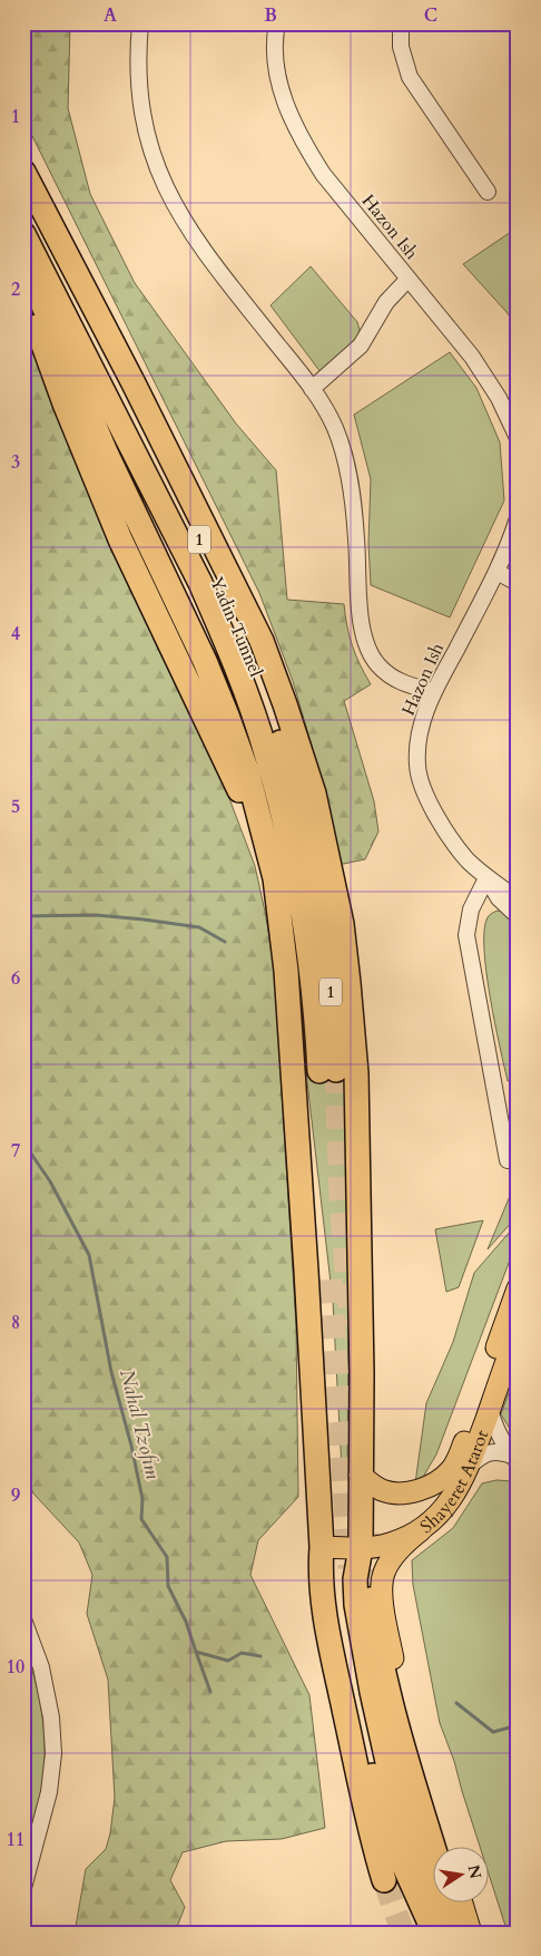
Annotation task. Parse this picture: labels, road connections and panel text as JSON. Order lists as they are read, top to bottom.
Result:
{
  "streets": {
    "highway": ["1", "Yadin Tunnel"],
    "main road": ["Shayeret Atarot"],
    "street": ["Hazon Ish"]
  },
  "water": ["Nahal Tzofim"],
  "north": "right",
  "grid": {
    "columns": ["A", "B", "C"],
    "rows": [
      "1",
      "2",
      "3",
      "4",
      "5",
      "6",
      "7",
      "8",
      "9",
      "10",
      "11"
    ]
  }
}
